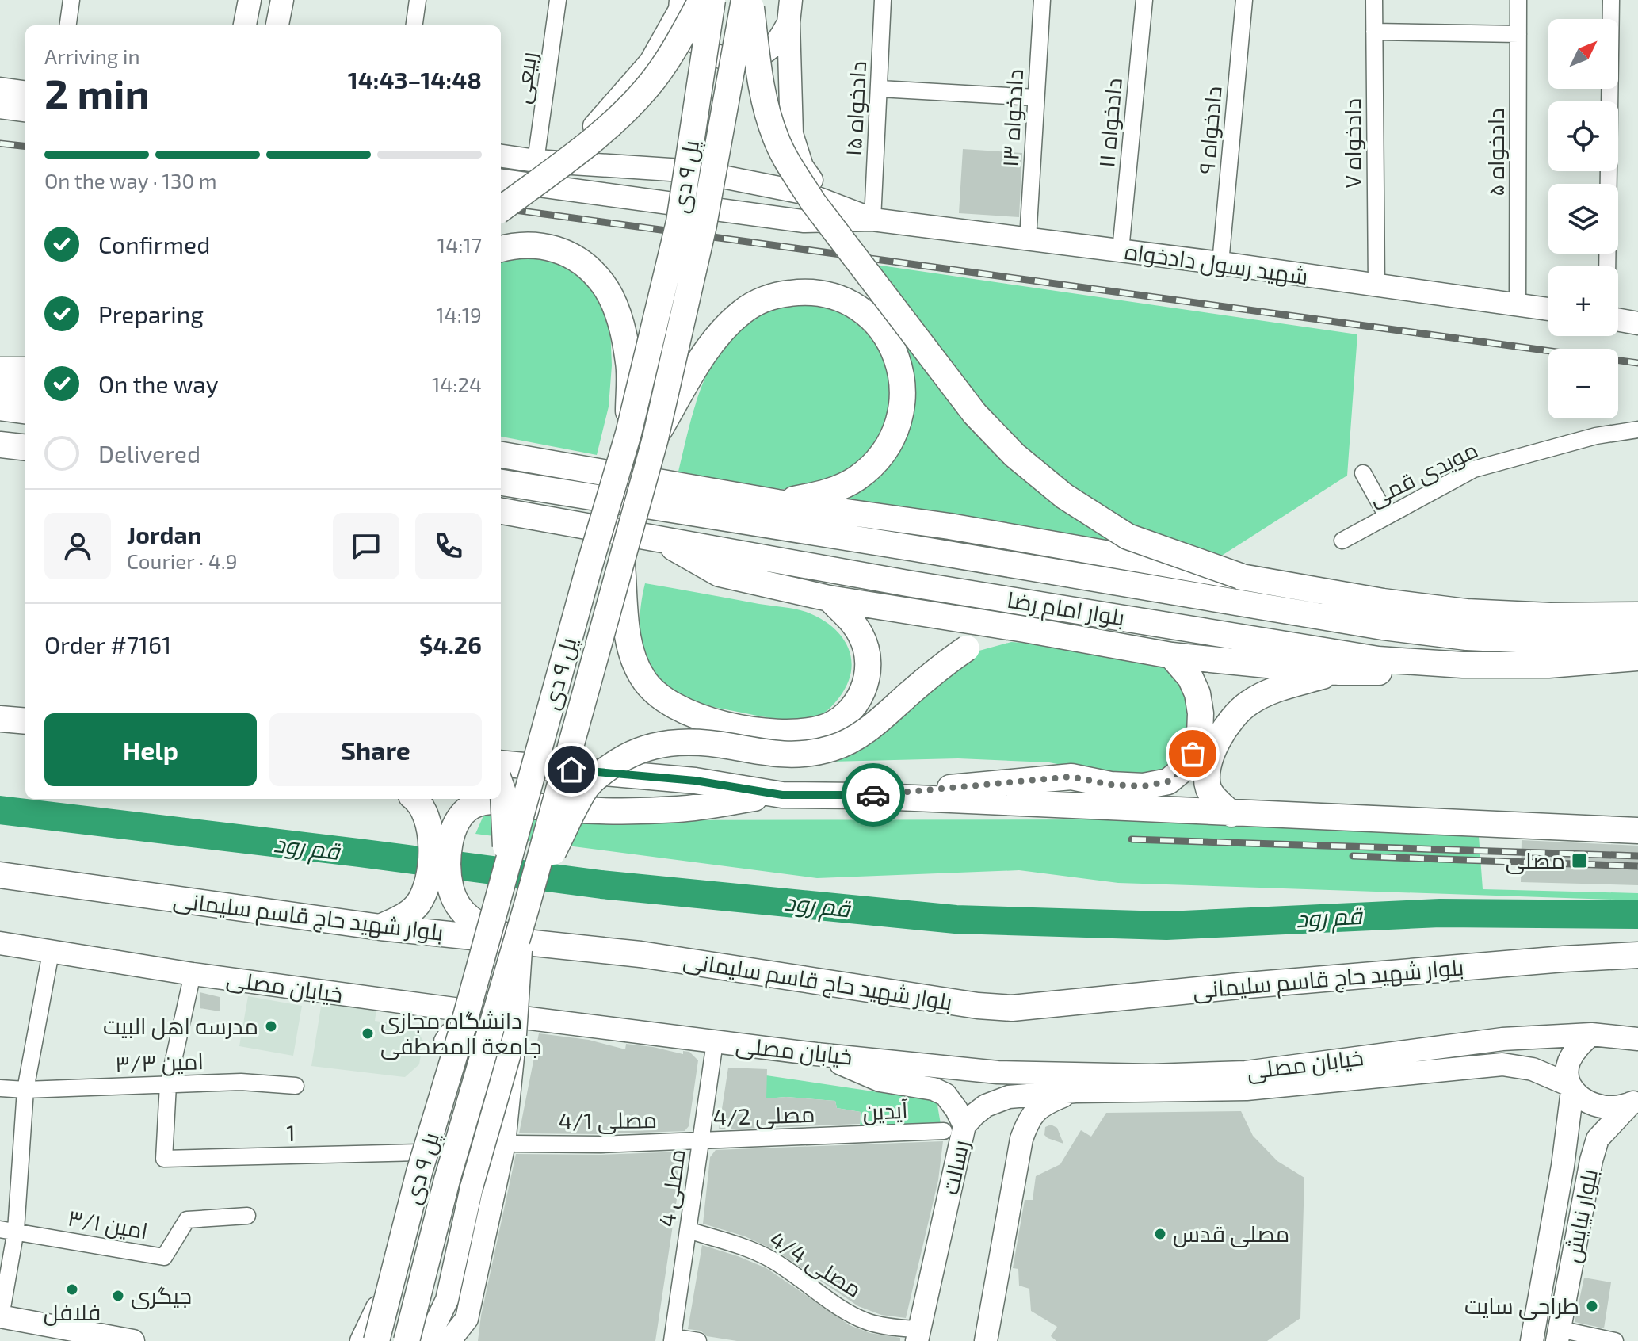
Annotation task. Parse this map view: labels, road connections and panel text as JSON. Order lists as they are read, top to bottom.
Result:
{
  "streets": {
    "main road": [
      "پل ۹ دی",
      "شهید رسول دادخواه",
      "بلوار امام رضا",
      "بلوار شهید حاج قاسم سلیمانی",
      "خیابان مصلی",
      "رسالت",
      "بلوار نیایش"
    ],
    "street": [
      "ربیعی",
      "دادخواه ۱۵",
      "دادخواه ۱۳",
      "دادخواه ۱۱",
      "دادخواه ۹",
      "دادخواه ۷",
      "دادخواه ۵",
      "مویدی قمی",
      "امین ۳/۳",
      "آیدین",
      "مصلی 4/2",
      "مصلی 4/1",
      "1",
      "مصلی 4",
      "امین ۳/۱",
      "مصلی 4/4"
    ]
  },
  "crossings": [
    ["ربیعی", "شهید رسول دادخواه"],
    ["دادخواه ۱۵", "شهید رسول دادخواه"],
    ["دادخواه ۱۳", "شهید رسول دادخواه"],
    ["دادخواه ۱۱", "شهید رسول دادخواه"],
    ["دادخواه ۹", "شهید رسول دادخواه"],
    ["دادخواه ۷", "شهید رسول دادخواه"],
    ["دادخواه ۵", "شهید رسول دادخواه"],
    ["پل ۹ دی", "بلوار شهید حاج قاسم سلیمانی"],
    ["خیابان مصلی", "آیدین"],
    ["خیابان مصلی", "رسالت"],
    ["خیابان مصلی", "مصلی 4"],
    ["خیابان مصلی", "بلوار نیایش"],
    ["امین ۳/۳", "1"],
    ["آیدین", "مصلی 4/2"],
    ["آیدین", "رسالت"],
    ["مصلی 4/2", "مصلی 4/1"],
    ["مصلی 4/2", "مصلی 4"],
    ["مصلی 4/1", "مصلی 4"],
    ["رسالت", "مصلی 4/4"],
    ["مصلی 4", "مصلی 4/4"]
  ],
  "water": ["قم رود"],
  "places": {
    "transit": ["مصلی"],
    "other": [
      "مدرسه اهل البیت",
      "دانشگاه مجازی جامعة المصطفی",
      "مصلی قدس",
      "فلافل",
      "جیگری",
      "طراحی سایت"
    ]
  },
  "north": "top right",
  "page": {
    "map_buttons": ["+", "−"],
    "heading": ["2 min", "Arriving in", "14:43–14:48"],
    "panel": [
      "Jordan",
      "Courier · 4.9",
      "Order #7161",
      "$4.26"
    ],
    "bar": "On the way · 130 m",
    "list": [
      ["Confirmed", "14:17"],
      ["Preparing", "14:19"],
      ["On the way", "14:24"],
      "Delivered"
    ],
    "buttons": ["Help", "Share"]
  }
}
